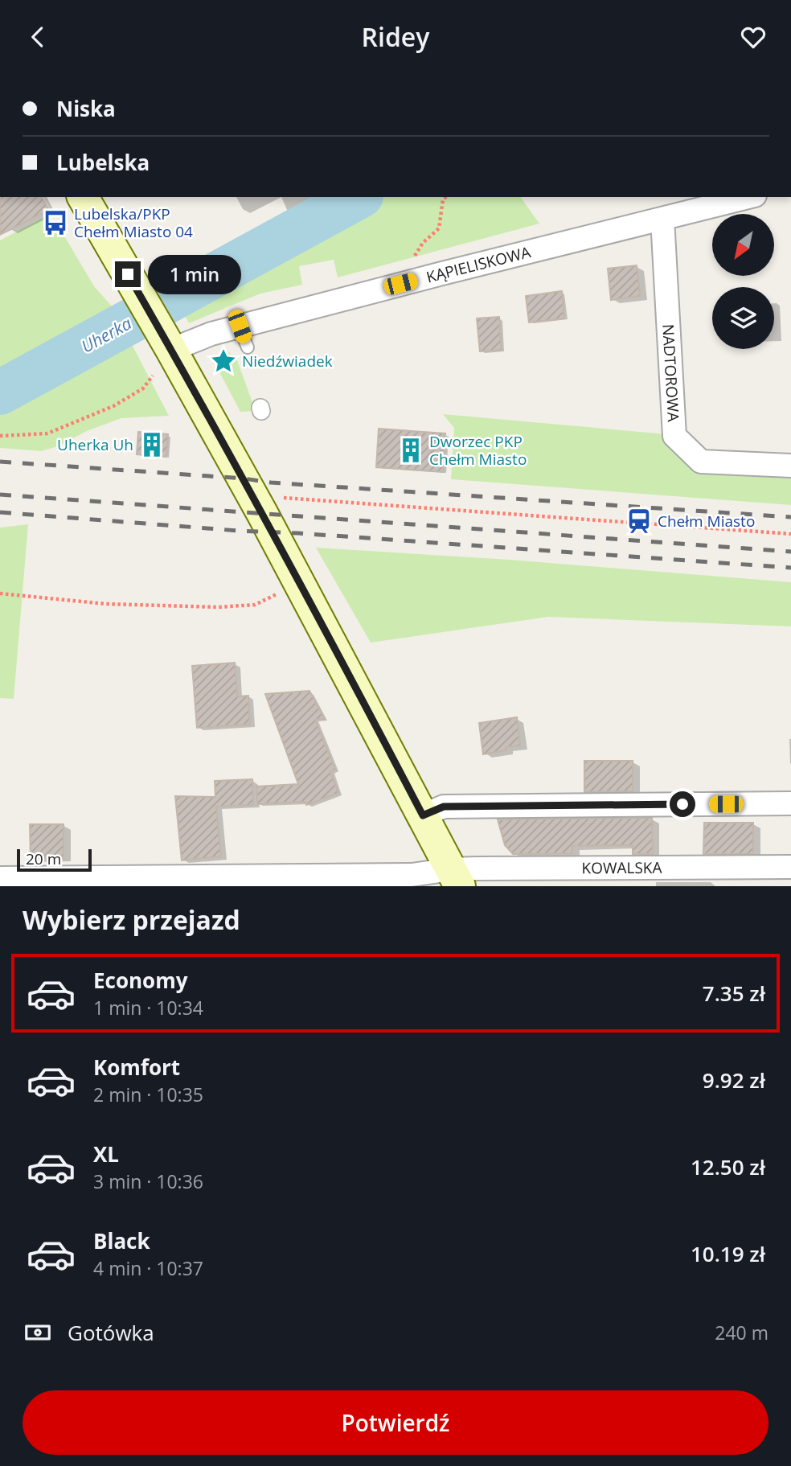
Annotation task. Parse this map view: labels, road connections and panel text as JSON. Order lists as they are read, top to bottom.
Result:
{
  "streets": {
    "street": ["KĄPIELISKOWA", "NADTOROWA", "KOWALSKA"]
  },
  "crossings": [
    ["KĄPIELISKOWA", "NADTOROWA"]
  ],
  "water": ["Uherka"],
  "places": {
    "bus stop": ["Lubelska/PKP Chełm Miasto 04"],
    "place": ["Niedźwiadek"],
    "building": ["Uherka Uh", "Dworzec PKP Chełm Miasto"],
    "station": ["Chełm Miasto"]
  },
  "scale_bar": "20 m",
  "north": "bottom left",
  "page": {
    "header": "Ridey",
    "banner": ["Niska", "Lubelska"],
    "bubble": "1 min",
    "scale": "20 m",
    "heading": "Wybierz przejazd",
    "list": [
      {
        "name": "Economy",
        "note": "1 min · 10:34",
        "value": "7.35 zł"
      },
      {
        "name": "Komfort",
        "note": "2 min · 10:35",
        "value": "9.92 zł"
      },
      {
        "name": "XL",
        "note": "3 min · 10:36",
        "value": "12.50 zł"
      },
      {
        "name": "Black",
        "note": "4 min · 10:37",
        "value": "10.19 zł"
      }
    ],
    "pay": ["Gotówka", "240 m"],
    "buttons": "Potwierdź"
  }
}
